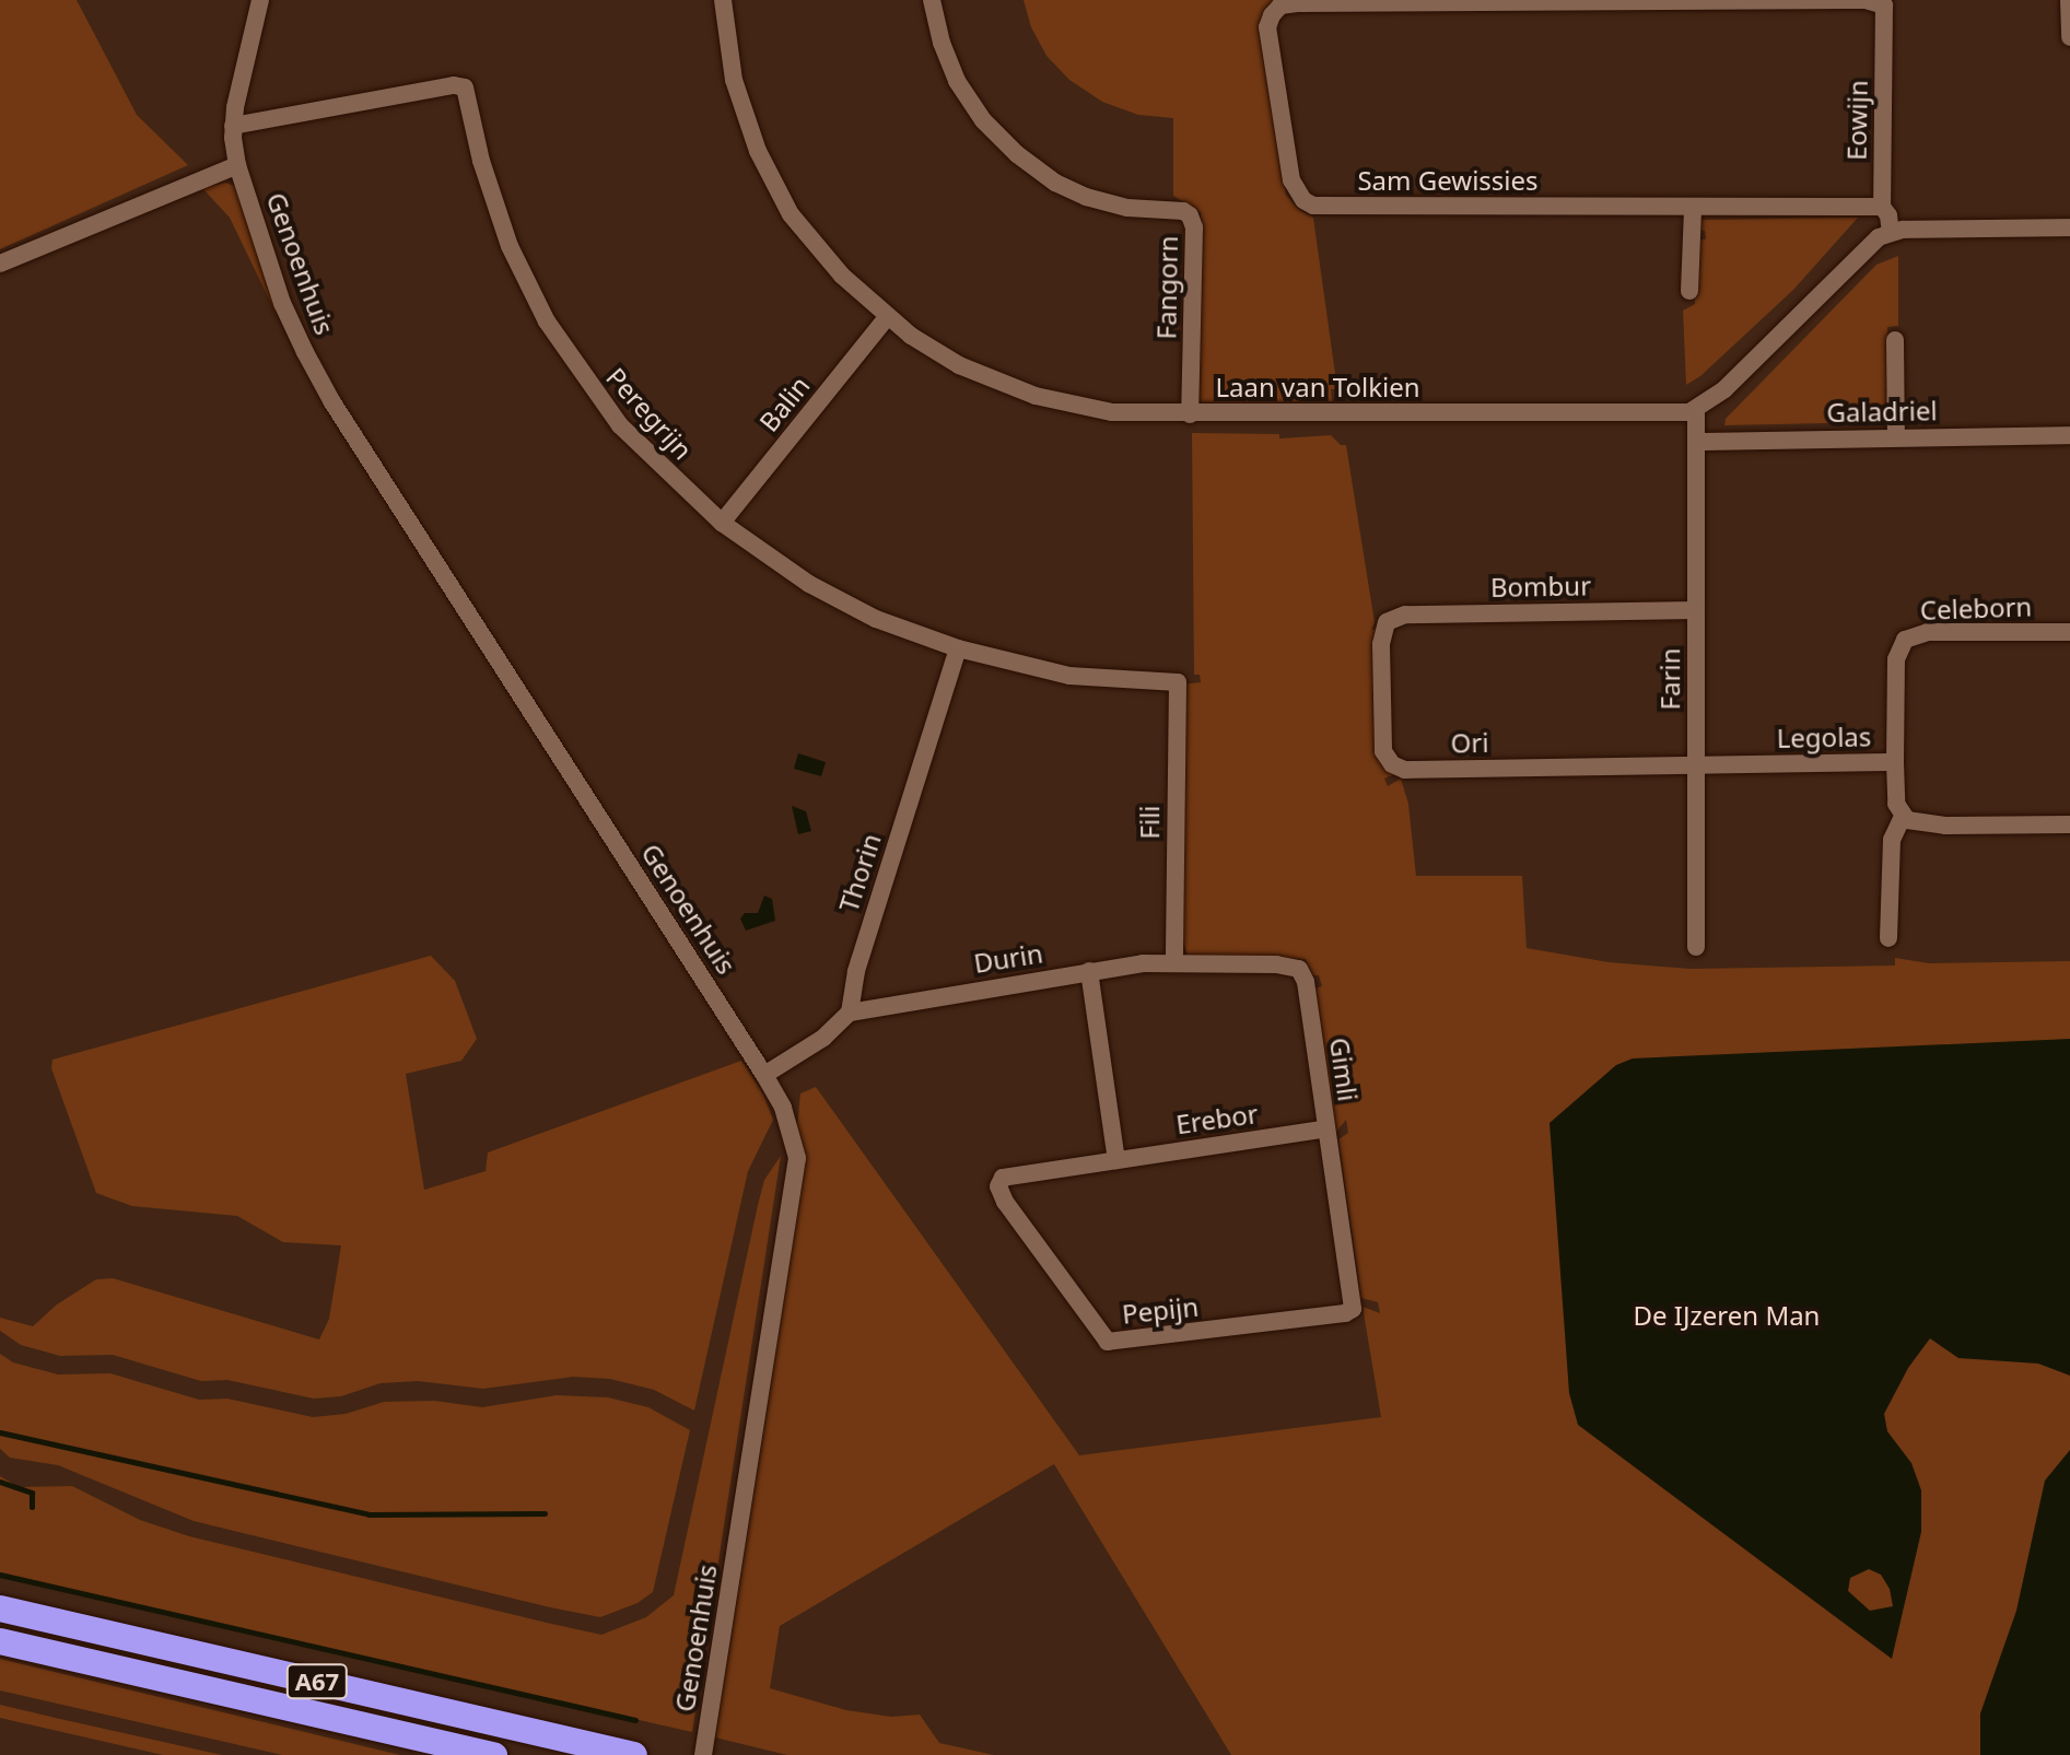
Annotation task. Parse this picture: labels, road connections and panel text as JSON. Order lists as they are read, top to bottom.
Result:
{
  "streets": {
    "highway": ["A67"],
    "street": [
      "Eowijn",
      "Sam Gewissies",
      "Genoenhuis",
      "Fangorn",
      "Laan van Tolkien",
      "Balin",
      "Galadriel",
      "Peregrijn",
      "Bombur",
      "Celeborn",
      "Farin",
      "Legolas",
      "Ori",
      "Fili",
      "Thorin",
      "Durin",
      "Gimli",
      "Erebor",
      "Pepijn"
    ]
  },
  "crossings": [
    ["Eowijn", "Sam Gewissies"],
    ["Genoenhuis", "Peregrijn"],
    ["Fangorn", "Laan van Tolkien"],
    ["Laan van Tolkien", "Balin"],
    ["Laan van Tolkien", "Farin"],
    ["Balin", "Peregrijn"],
    ["Galadriel", "Farin"],
    ["Peregrijn", "Fili"],
    ["Peregrijn", "Thorin"],
    ["Bombur", "Farin"],
    ["Bombur", "Ori"],
    ["Celeborn", "Legolas"],
    ["Farin", "Legolas"],
    ["Farin", "Ori"],
    ["Legolas", "Ori"],
    ["Fili", "Durin"],
    ["Fili", "Gimli"],
    ["Thorin", "Durin"],
    ["Durin", "Gimli"],
    ["Gimli", "Erebor"],
    ["Gimli", "Pepijn"],
    ["Erebor", "Pepijn"]
  ],
  "parks": ["De IJzeren Man"]
}
